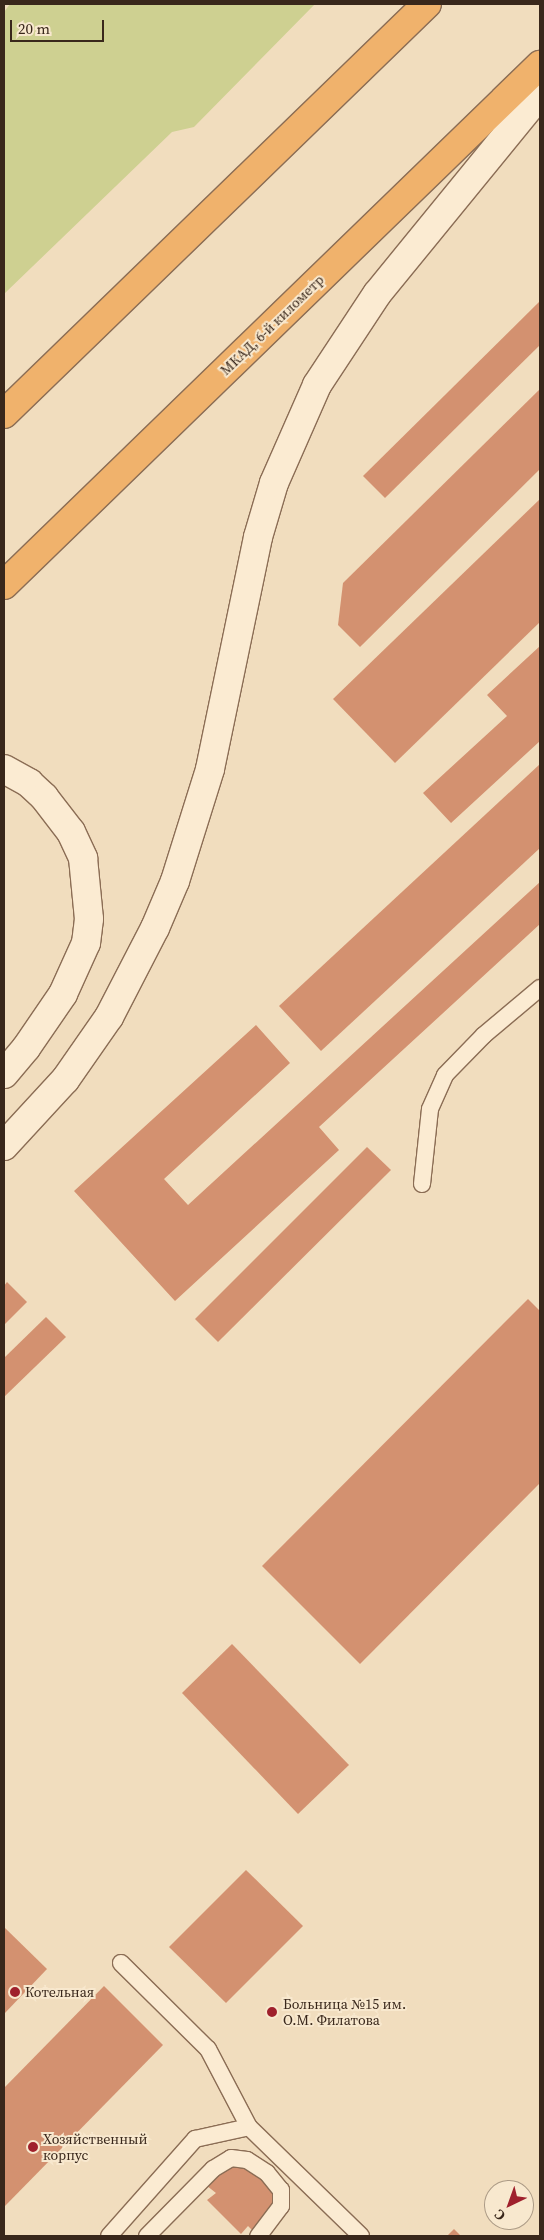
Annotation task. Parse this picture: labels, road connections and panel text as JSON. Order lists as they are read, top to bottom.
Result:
{
  "streets": {
    "highway": ["МКАД, 6-й километр"]
  },
  "places": ["Котельная", "Больница №15 им. О.М. Филатова", "Хозяйственный корпус"],
  "scale_bar": "20 m",
  "north": "bottom left"
}
